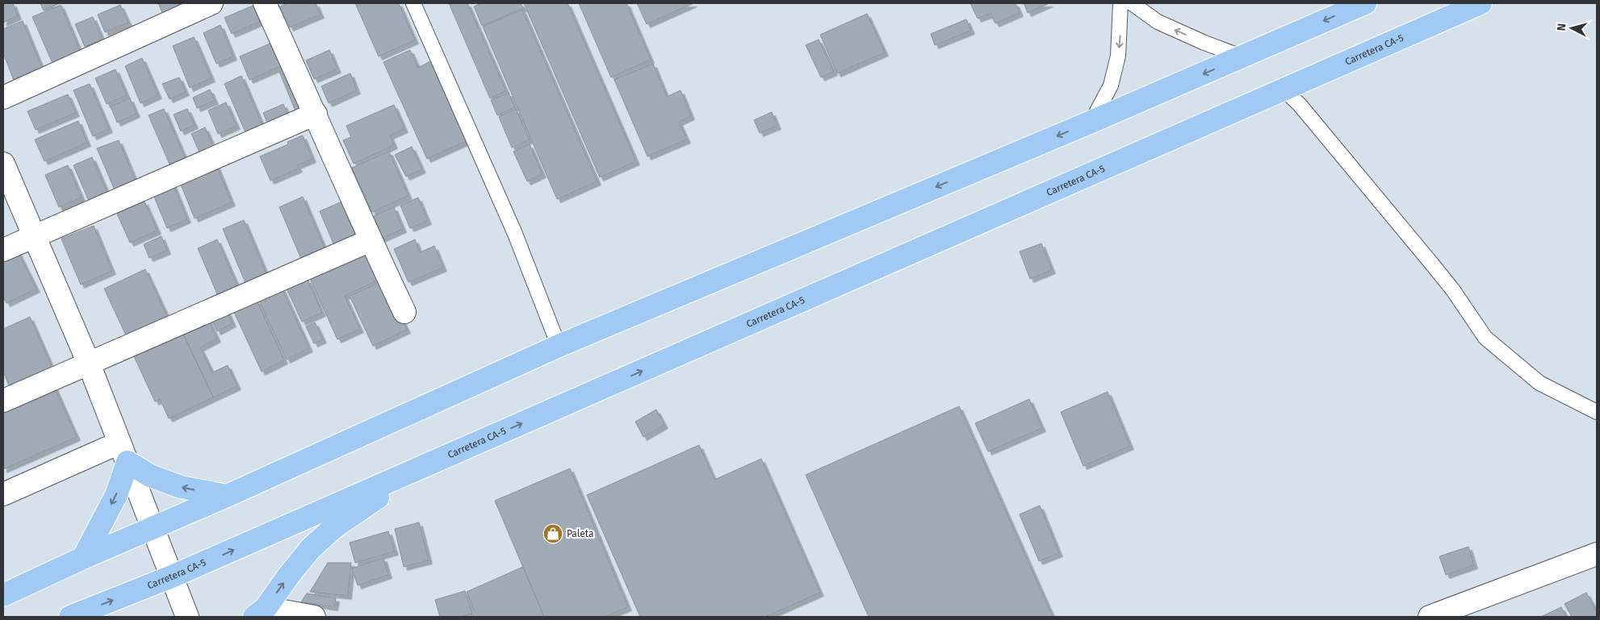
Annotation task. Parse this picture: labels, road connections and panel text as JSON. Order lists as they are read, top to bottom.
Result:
{
  "streets": {
    "highway": ["Carretera CA-5"]
  },
  "places": {
    "shop": ["Paleta"]
  },
  "north": "left"
}
